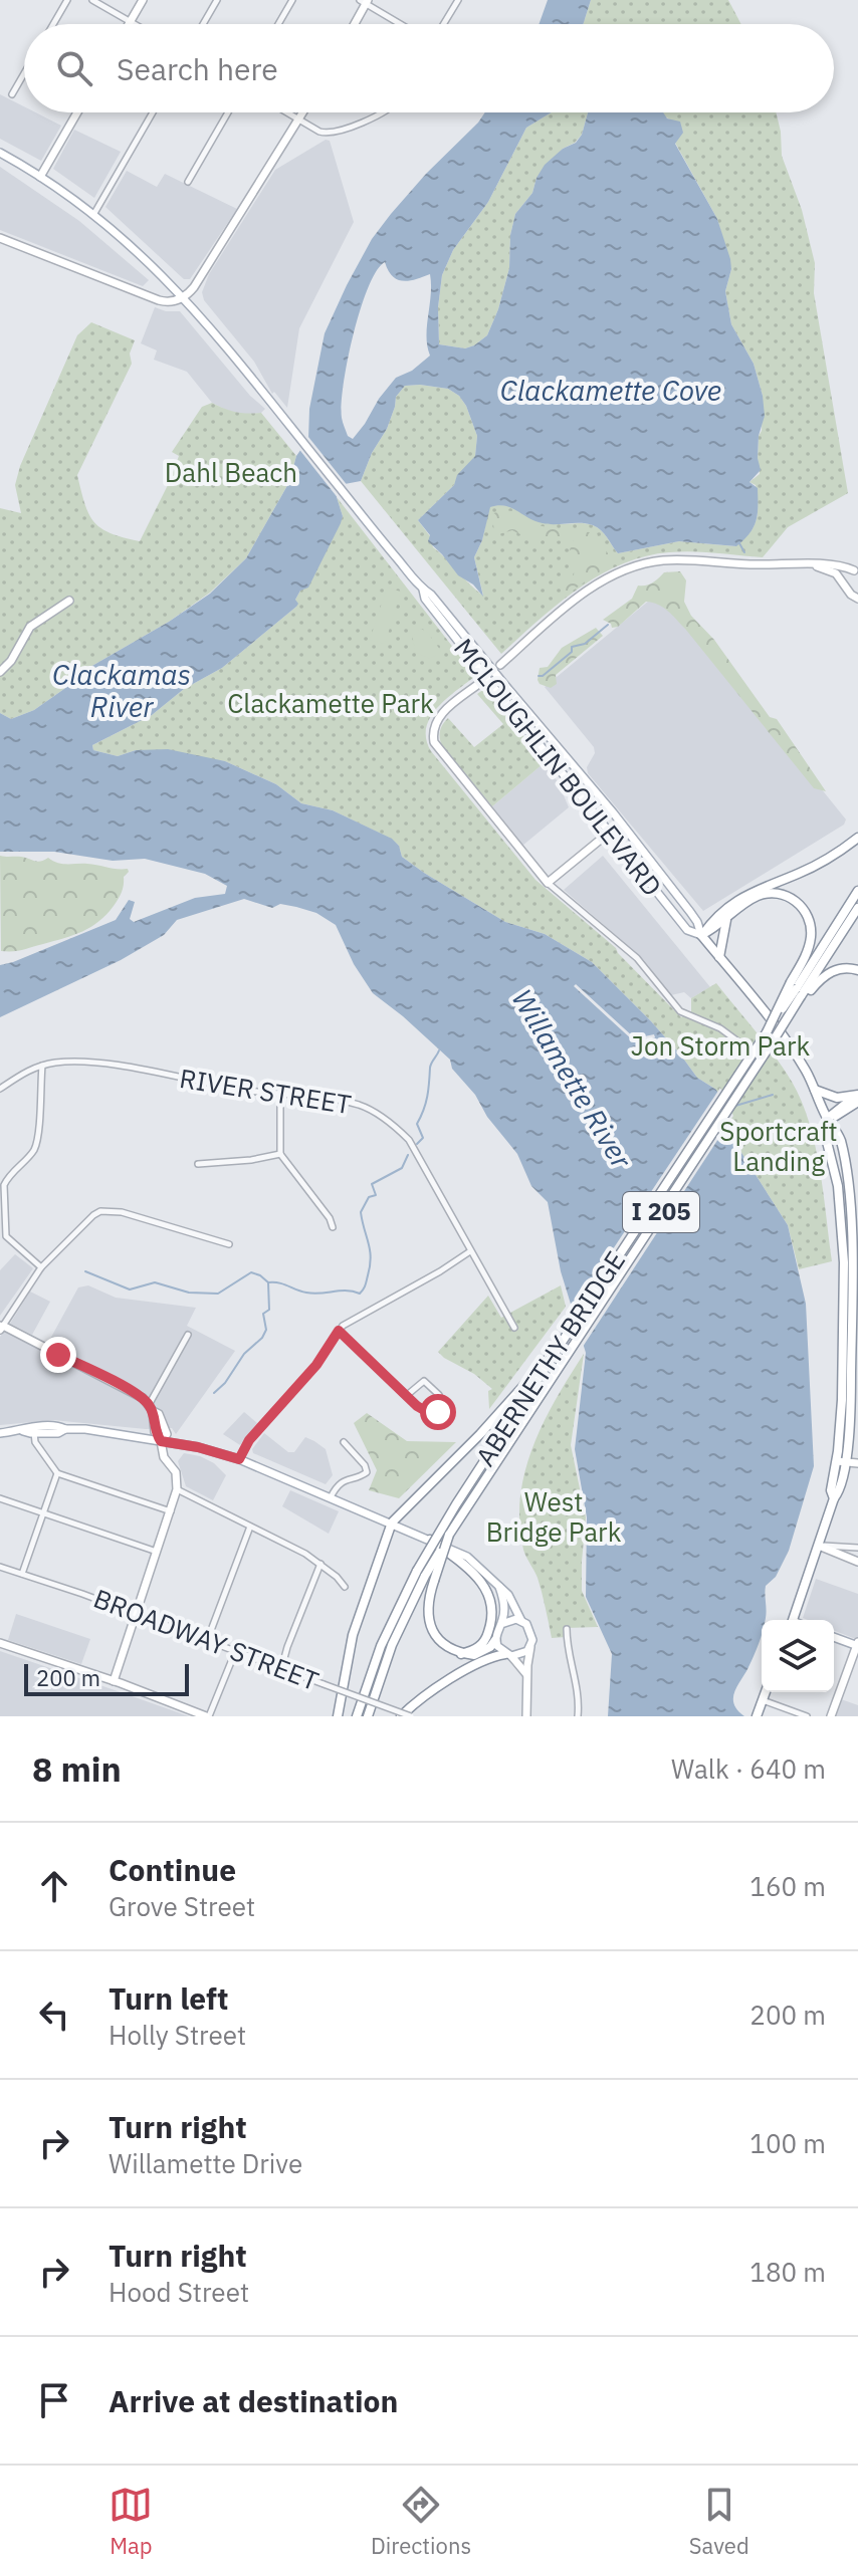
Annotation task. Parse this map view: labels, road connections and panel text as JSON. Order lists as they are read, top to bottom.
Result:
{
  "streets": {
    "highway": ["MCLOUGHLIN BOULEVARD", "I 205", "ABERNETHY BRIDGE"],
    "street": ["RIVER STREET", "BROADWAY STREET"]
  },
  "crossings": [
    ["I 205", "ABERNETHY BRIDGE"]
  ],
  "water": ["Clackamette Cove", "Clackamas River", "Willamette River"],
  "parks": [
    "Dahl Beach",
    "Clackamette Park",
    "Jon Storm Park",
    "Sportcraft Landing",
    "West Bridge Park"
  ],
  "scale_bar": "200 m",
  "page": {
    "search": "Search here",
    "scale": "200 m",
    "heading": ["8 min", "Walk · 640 m"],
    "list": [
      ["Continue", "Grove Street", "160 m"],
      ["Turn left", "Holly Street", "200 m"],
      ["Turn right", "Willamette Drive", "100 m"],
      ["Turn right", "Hood Street", "180 m"],
      "Arrive at destination"
    ],
    "nav": ["Map", "Directions", "Saved"]
  }
}
